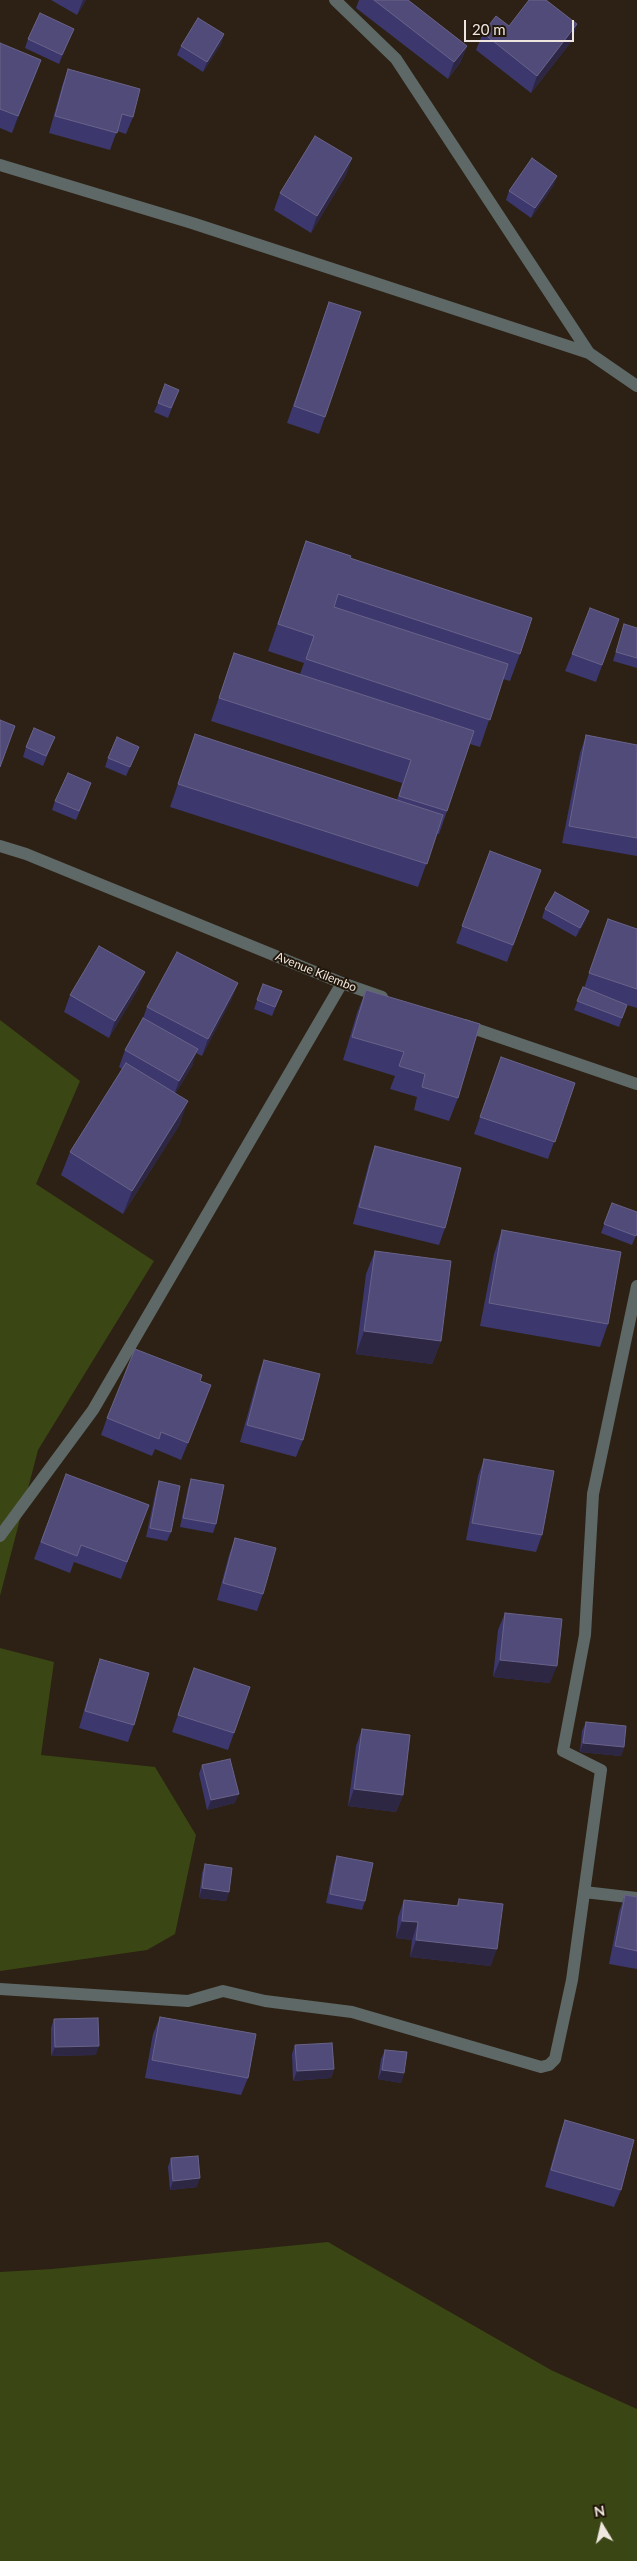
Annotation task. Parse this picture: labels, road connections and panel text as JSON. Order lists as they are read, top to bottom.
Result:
{
  "streets": {
    "street": ["Avenue Kilembo"]
  },
  "scale_bar": "20 m",
  "north": "top"
}
